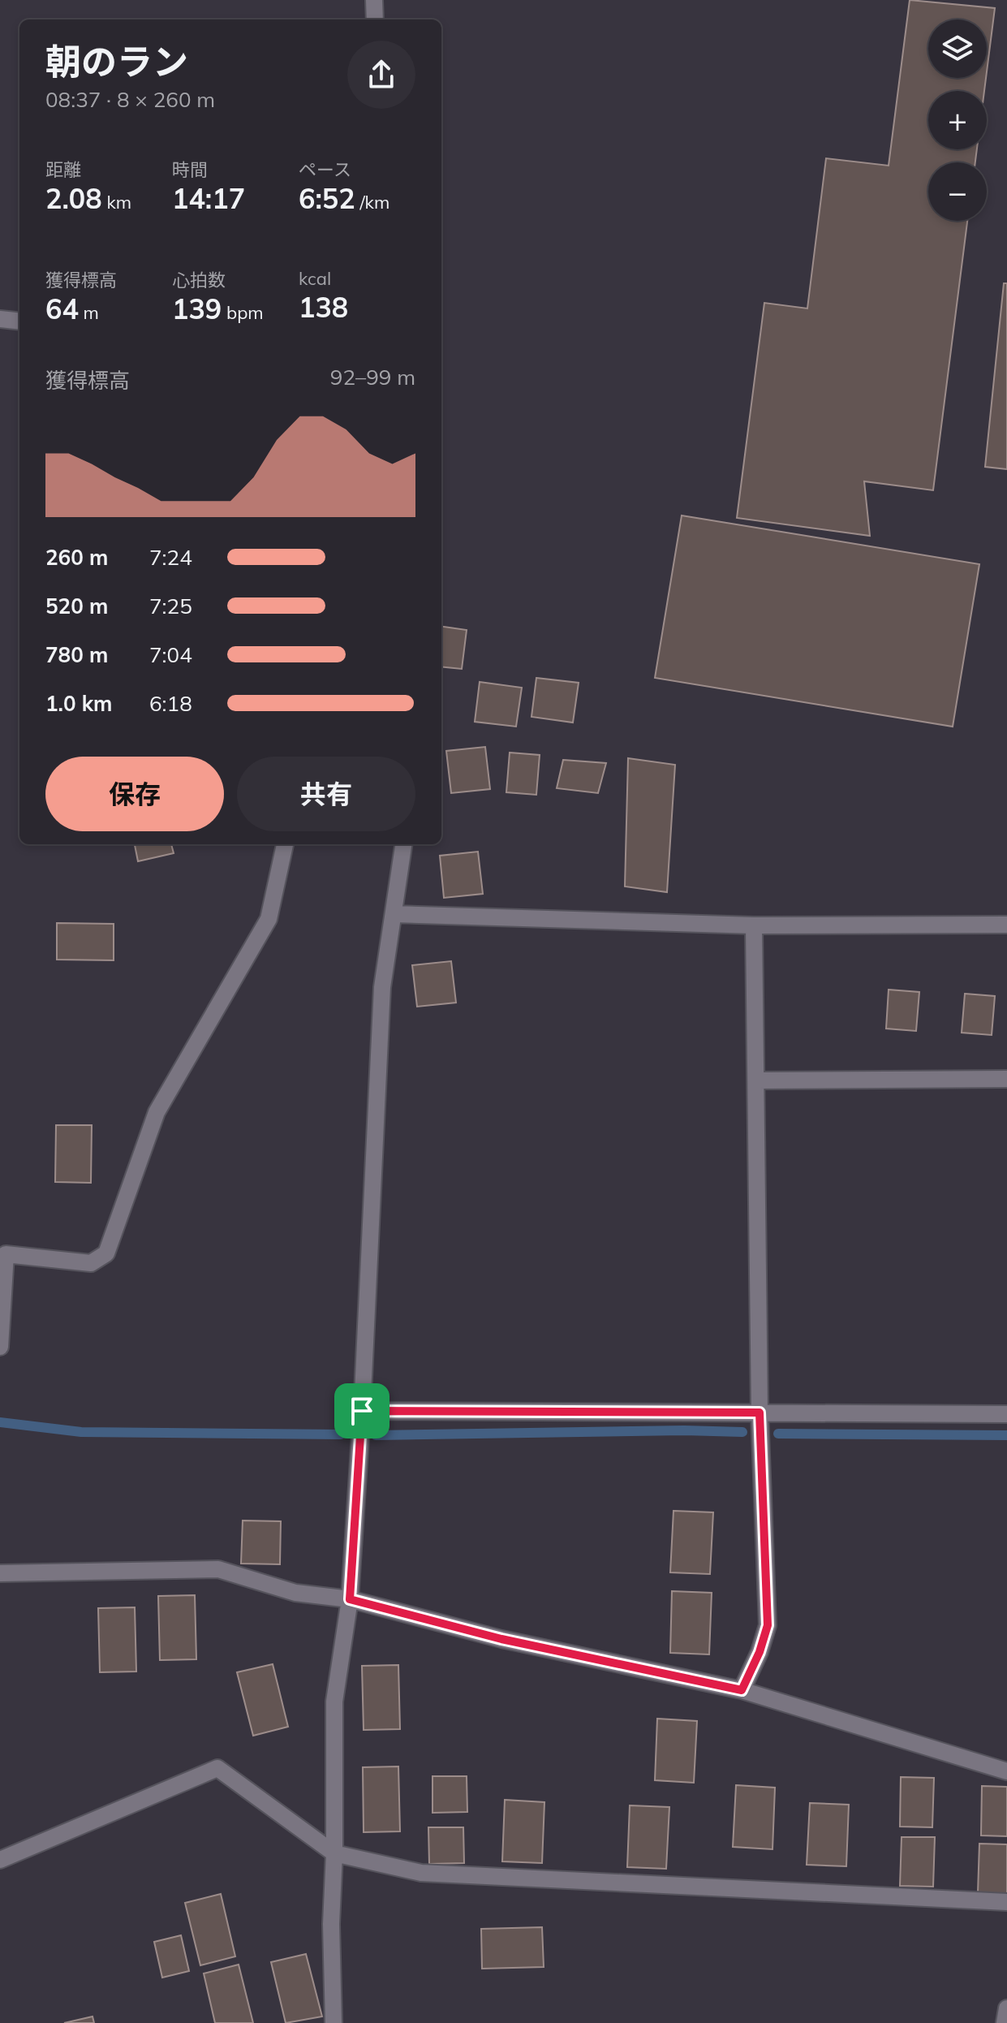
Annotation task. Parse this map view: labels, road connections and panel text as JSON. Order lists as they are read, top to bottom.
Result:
{
  "page": {
    "map_buttons": ["+", "−"],
    "heading": ["朝のラン", "08:37 · 8 × 260 m"],
    "stats": [
      ["距離", "2.08 km"],
      ["時間", "14:17"],
      ["ペース", "6:52 /km"],
      ["獲得標高", "64 m"],
      ["心拍数", "139 bpm"],
      ["kcal", "138"]
    ],
    "chart": ["獲得標高", "92–99 m"],
    "list": [
      {
        "name": "260 m",
        "note": "7:24"
      },
      {
        "name": "520 m",
        "note": "7:25"
      },
      {
        "name": "780 m",
        "note": "7:04"
      },
      {
        "name": "1.0 km",
        "note": "6:18"
      }
    ],
    "buttons": ["保存", "共有"]
  }
}
